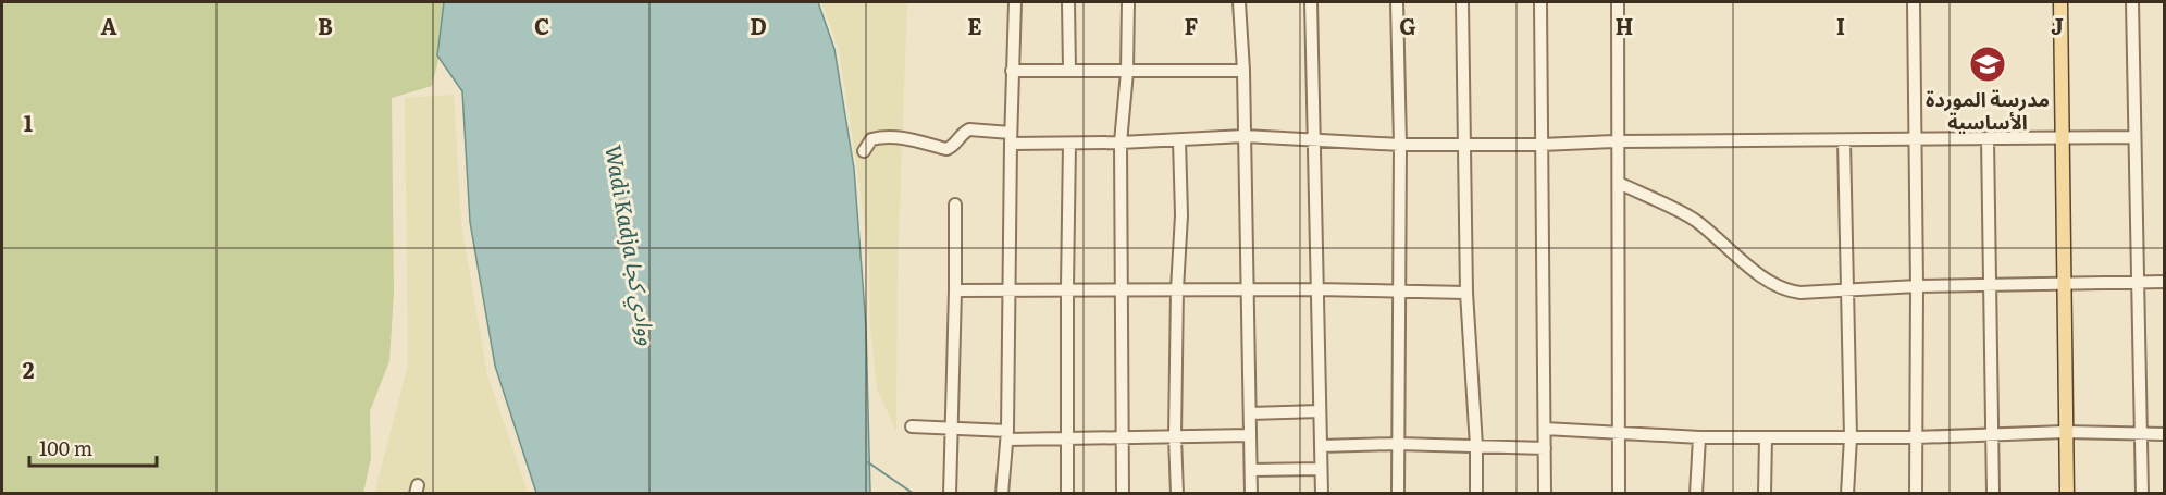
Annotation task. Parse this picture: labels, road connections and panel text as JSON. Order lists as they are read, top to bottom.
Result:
{
  "water": ["Wadi Kadja ووادي كجا"],
  "places": {
    "school or university": ["مدرسة الموردة الأساسية"]
  },
  "scale_bar": "100 m",
  "grid": {
    "columns": [
      "A",
      "B",
      "C",
      "D",
      "E",
      "F",
      "G",
      "H",
      "I",
      "J"
    ],
    "rows": ["1", "2"]
  }
}
